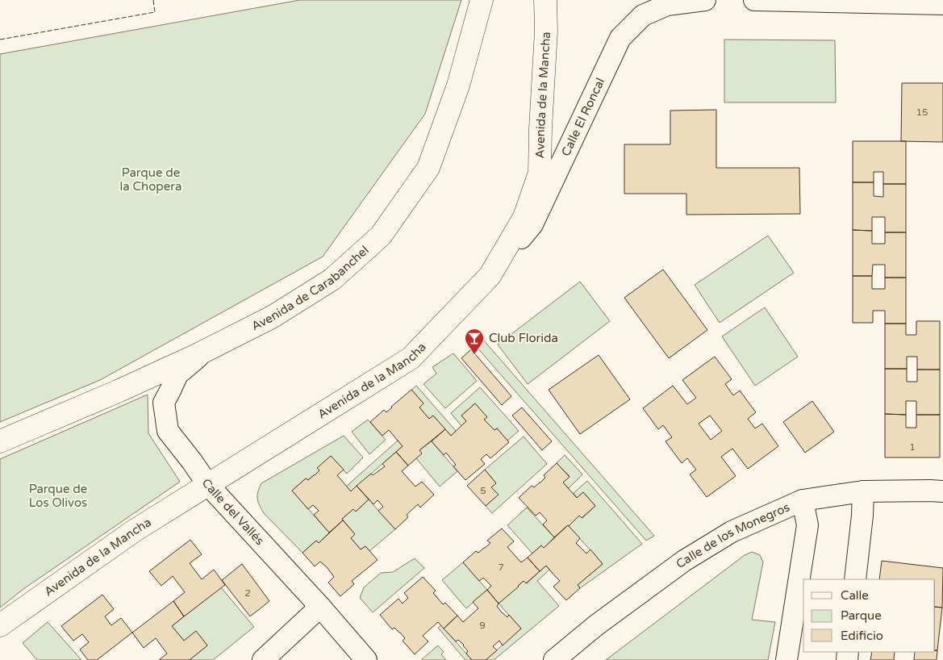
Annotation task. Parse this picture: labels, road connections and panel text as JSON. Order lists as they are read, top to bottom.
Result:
{
  "streets": {
    "main road": ["Avenida de la Mancha", "Avenida de Carabanchel"],
    "street": ["Calle El Roncal", "Calle del Vallés", "Calle de los Monegros"]
  },
  "crossings": [
    ["Avenida de la Mancha", "Calle El Roncal"],
    ["Avenida de la Mancha", "Calle del Vallés"],
    ["Avenida de Carabanchel", "Calle del Vallés"]
  ],
  "parks": ["Parque de la Chopera", "Parque de Los Olivos"],
  "places": {
    "bar": ["Club Florida"]
  },
  "house_numbers": [
    "15",
    "1",
    "5",
    "7",
    "2",
    "9"
  ],
  "legend": ["Calle", "Parque", "Edificio"]
}
